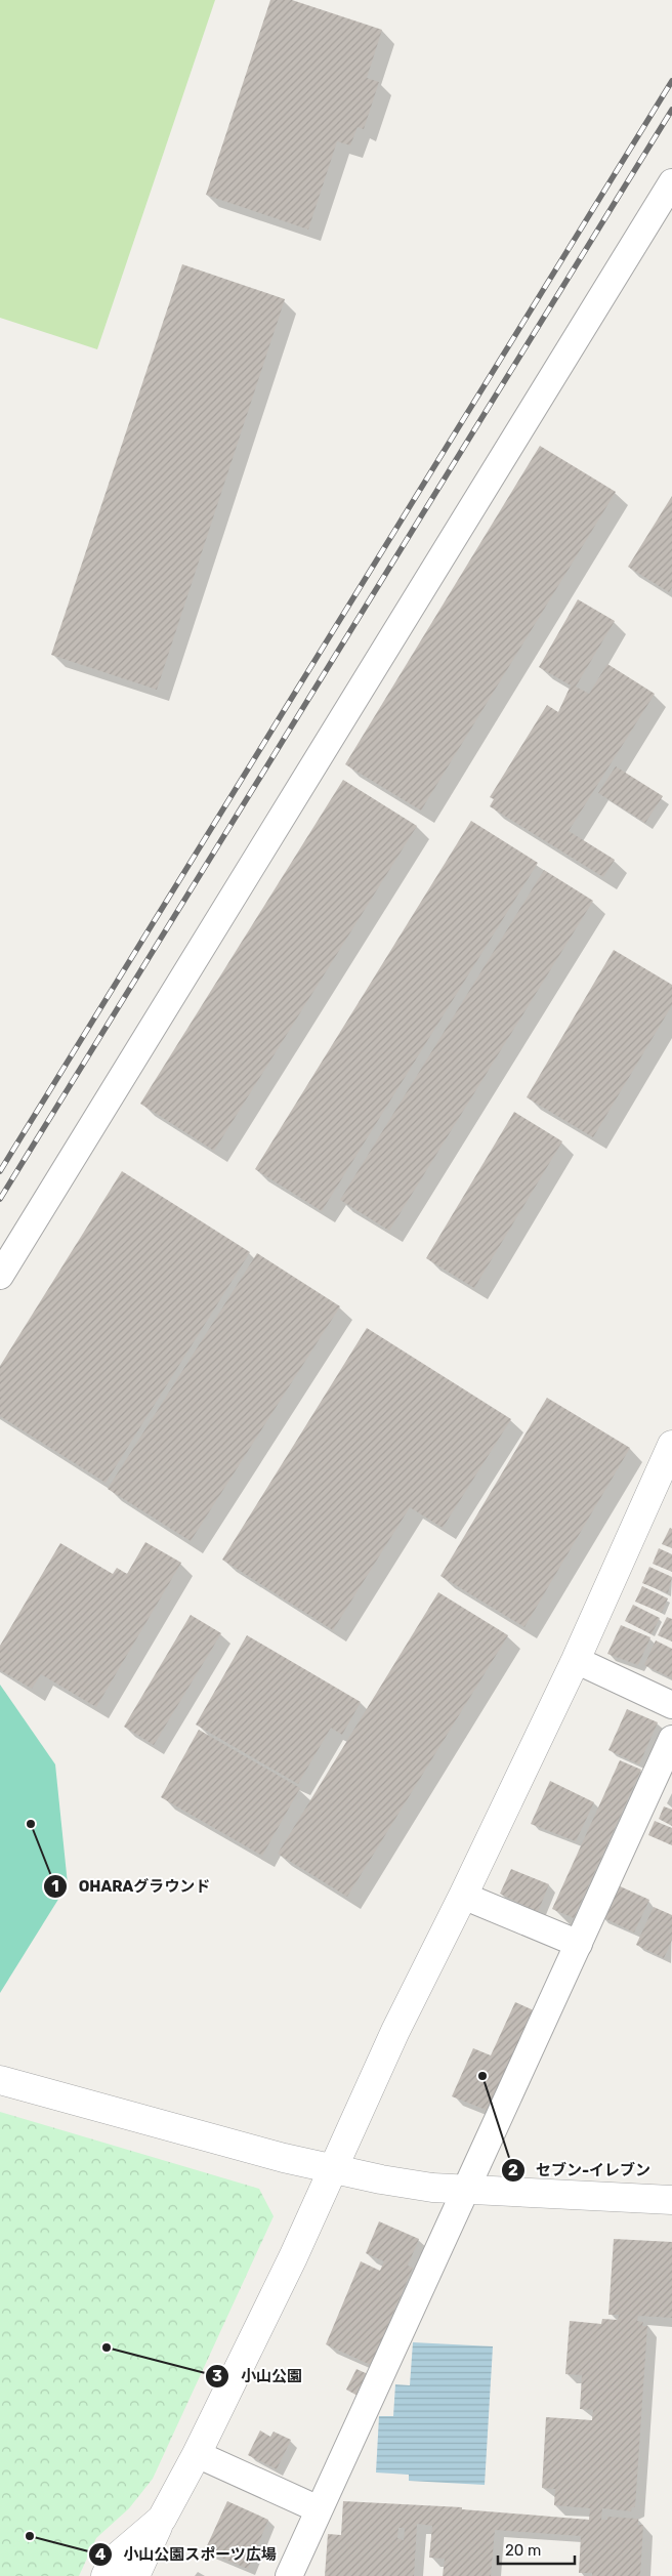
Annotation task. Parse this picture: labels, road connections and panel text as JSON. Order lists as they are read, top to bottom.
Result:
{
  "places": [
    "OHARAグラウンド",
    "セブン-イレブン",
    "小山公園",
    "小山公園スポーツ広場"
  ],
  "scale_bar": "20 m"
}
